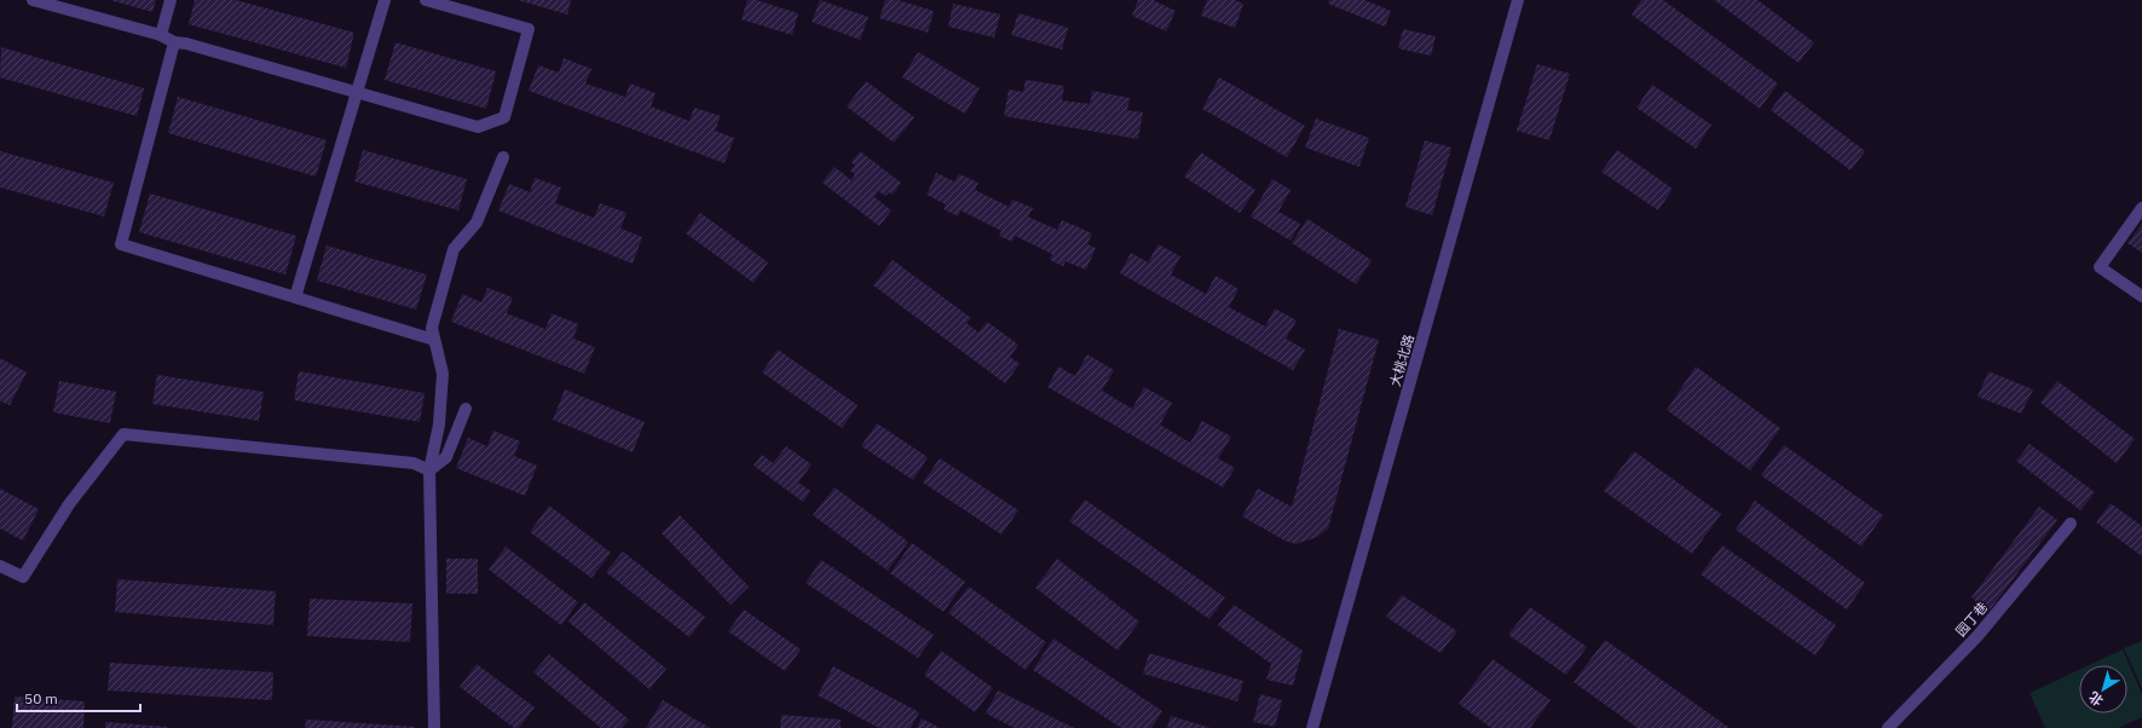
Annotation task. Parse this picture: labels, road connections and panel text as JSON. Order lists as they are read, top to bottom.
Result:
{
  "streets": {
    "street": ["大桃北路", "园丁巷"]
  },
  "scale_bar": "50 m",
  "north": "bottom left"
}
